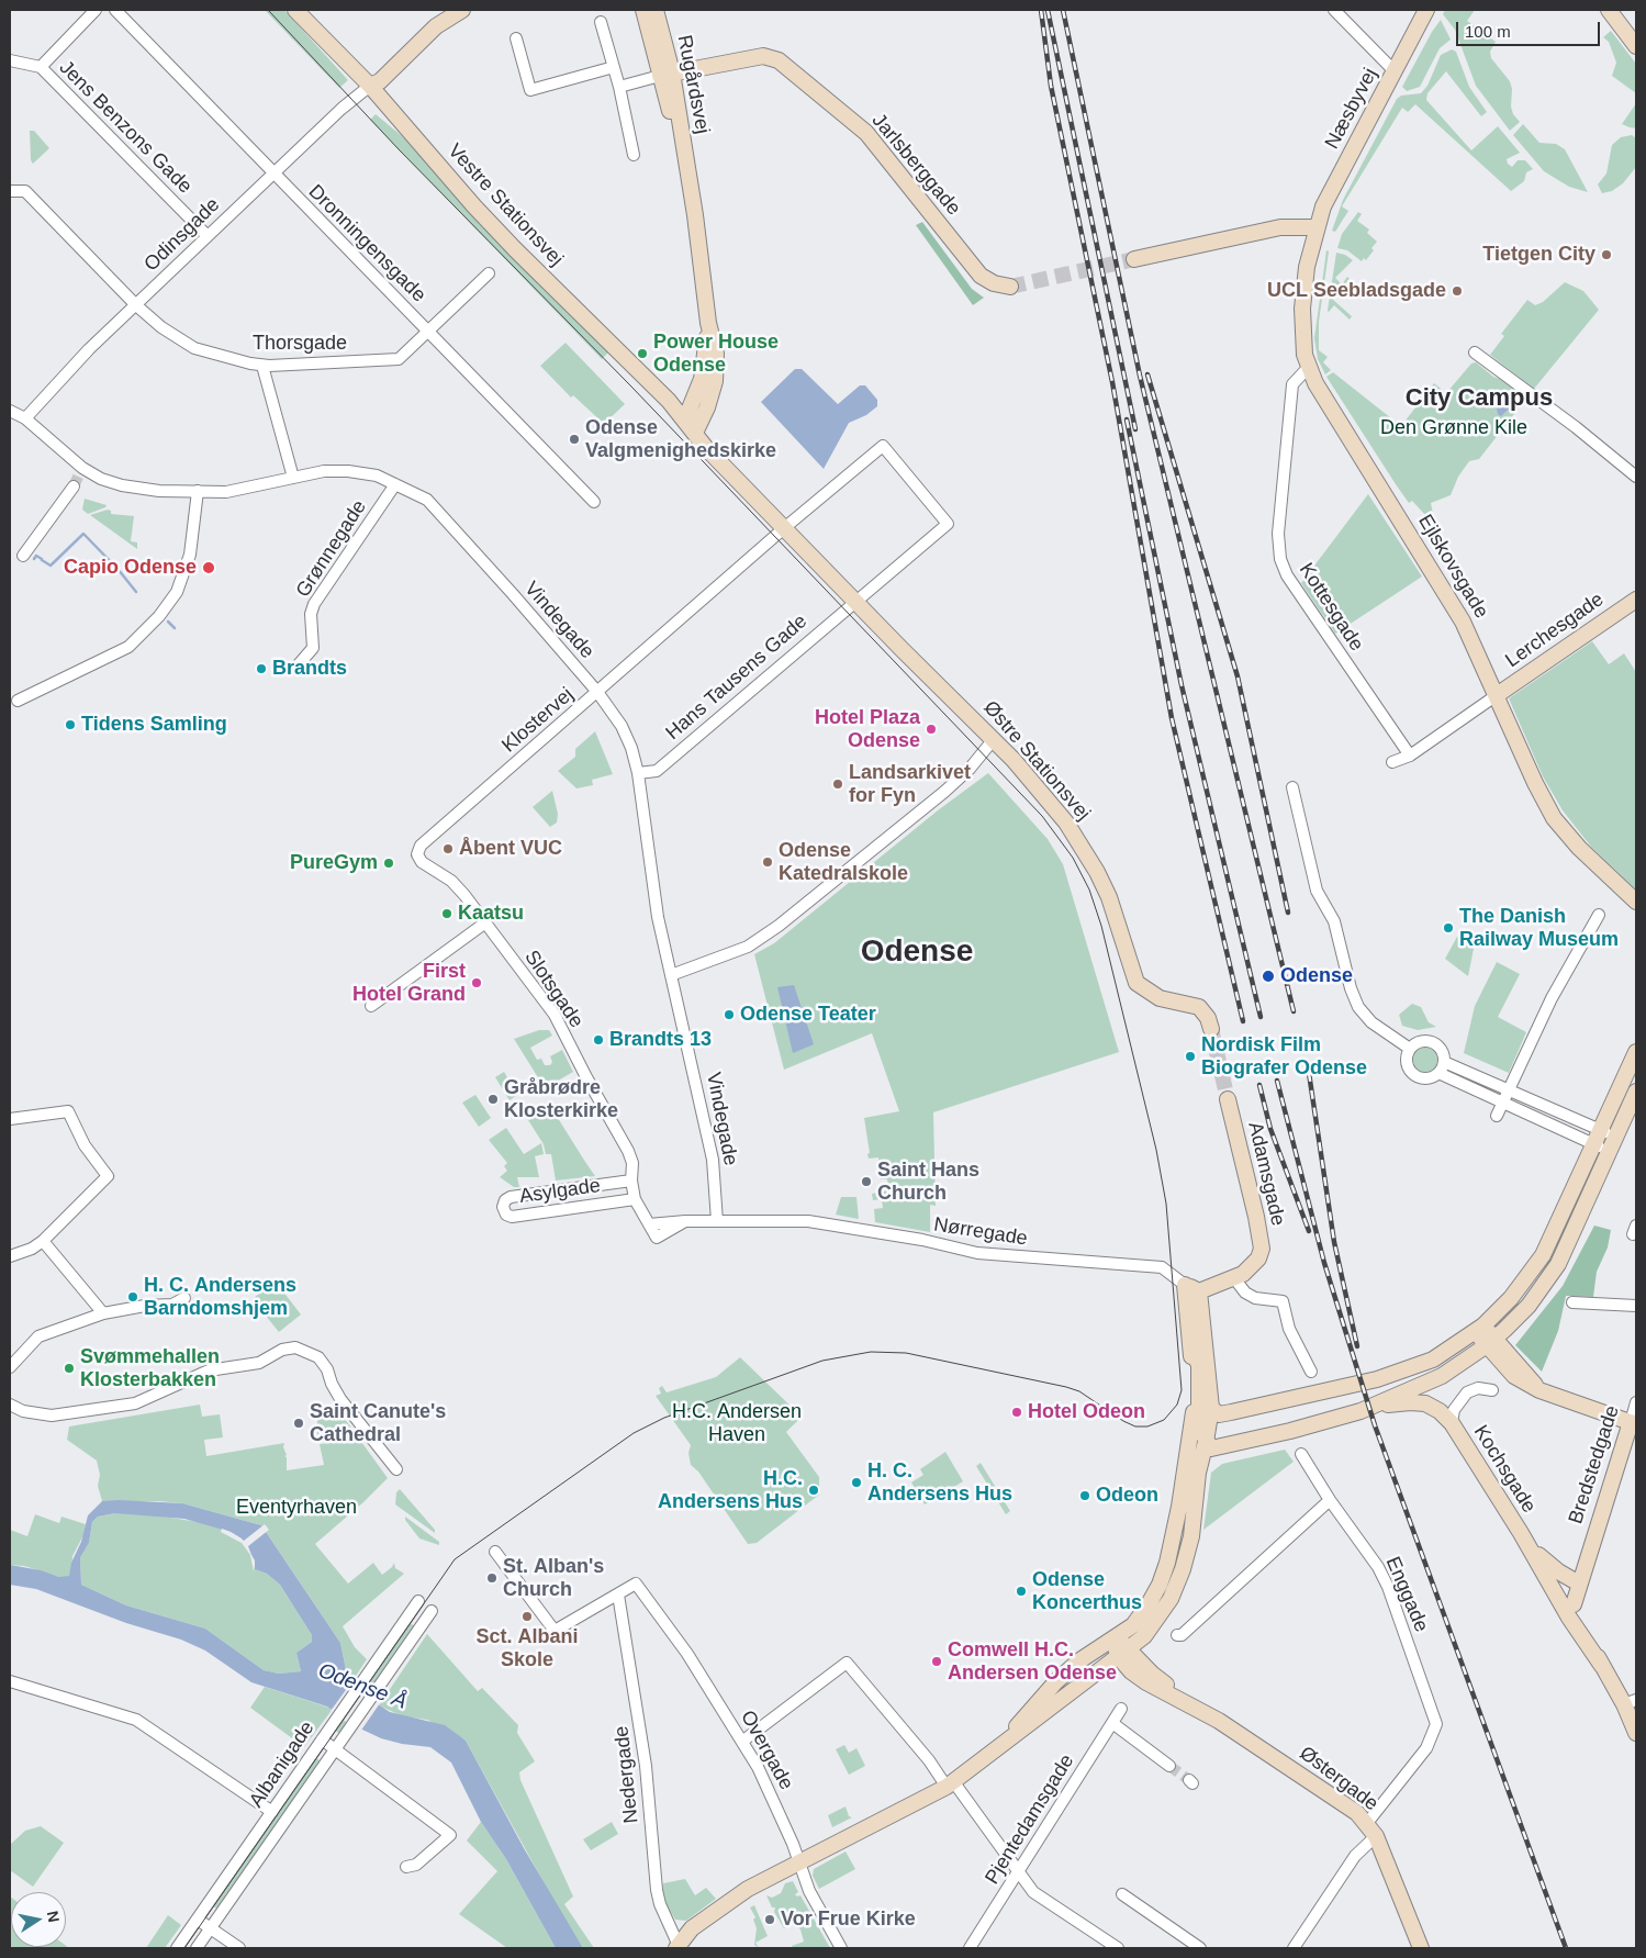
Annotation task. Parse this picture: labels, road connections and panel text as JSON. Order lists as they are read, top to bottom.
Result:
{
  "streets": {
    "street": [
      "Rugårdsvej",
      "Næsbyvej",
      "Jens Benzons Gade",
      "Jarlsberggade",
      "Vestre Stationsvej",
      "Odinsgade",
      "Dronningensgade",
      "Thorsgade",
      "Grønnegade",
      "Ejlskovsgade",
      "Kottesgade",
      "Vindegade",
      "Lerchesgade",
      "Hans Tausens Gade",
      "Klostervej",
      "Østre Stationsvej",
      "Slotsgade",
      "Adamsgade",
      "Asylgade",
      "Nørregade",
      "Bredstedgade",
      "Kochsgade",
      "Enggade",
      "Overgade",
      "Albanigade",
      "Nedergade",
      "Østergade",
      "Pjentedamsgade"
    ]
  },
  "crossings": [
    ["Rugårdsvej", "Jarlsberggade"],
    ["Rugårdsvej", "Vestre Stationsvej"],
    ["Rugårdsvej", "Østre Stationsvej"],
    ["Næsbyvej", "Ejlskovsgade"],
    ["Jens Benzons Gade", "Odinsgade"],
    ["Vestre Stationsvej", "Odinsgade"],
    ["Vestre Stationsvej", "Østre Stationsvej"],
    ["Odinsgade", "Dronningensgade"],
    ["Odinsgade", "Thorsgade"],
    ["Odinsgade", "Vindegade"],
    ["Dronningensgade", "Thorsgade"],
    ["Grønnegade", "Vindegade"],
    ["Ejlskovsgade", "Kottesgade"],
    ["Ejlskovsgade", "Lerchesgade"],
    ["Vindegade", "Hans Tausens Gade"],
    ["Vindegade", "Klostervej"],
    ["Vindegade", "Nørregade"],
    ["Hans Tausens Gade", "Østre Stationsvej"],
    ["Klostervej", "Østre Stationsvej"],
    ["Klostervej", "Slotsgade"],
    ["Slotsgade", "Asylgade"],
    ["Adamsgade", "Nørregade"],
    ["Bredstedgade", "Kochsgade"],
    ["Enggade", "Østergade"],
    ["Overgade", "Nedergade"]
  ],
  "districts": ["City Campus", "Odense"],
  "water": ["Odense Å"],
  "parks": ["Den Grønne Kile", "H.C. Andersen Haven", "Eventyrhaven"],
  "places": [
    "Tietgen City",
    "UCL Seebladsgade",
    "Power House Odense",
    "Odense Valgmenighedskirke",
    "Capio Odense",
    "Brandts",
    "Tidens Samling",
    "Hotel Plaza Odense",
    "Landsarkivet for Fyn",
    "Åbent VUC",
    "Odense Katedralskole",
    "PureGym",
    "Kaatsu",
    "The Danish Railway Museum",
    "Odense",
    "First Hotel Grand",
    "Odense Teater",
    "Brandts 13",
    "Nordisk Film Biografer Odense",
    "Gråbrødre Klosterkirke",
    "Saint Hans Church",
    "H. C. Andersens Barndomshjem",
    "Svømmehallen Klosterbakken",
    "Hotel Odeon",
    "Saint Canute's Cathedral",
    "H. C. Andersens Hus",
    "H.C. Andersens Hus",
    "Odeon",
    "St. Alban's Church",
    "Odense Koncerthus",
    "Sct. Albani Skole",
    "Comwell H.C. Andersen Odense",
    "Vor Frue Kirke"
  ],
  "scale_bar": "100 m",
  "north": "right"
}
